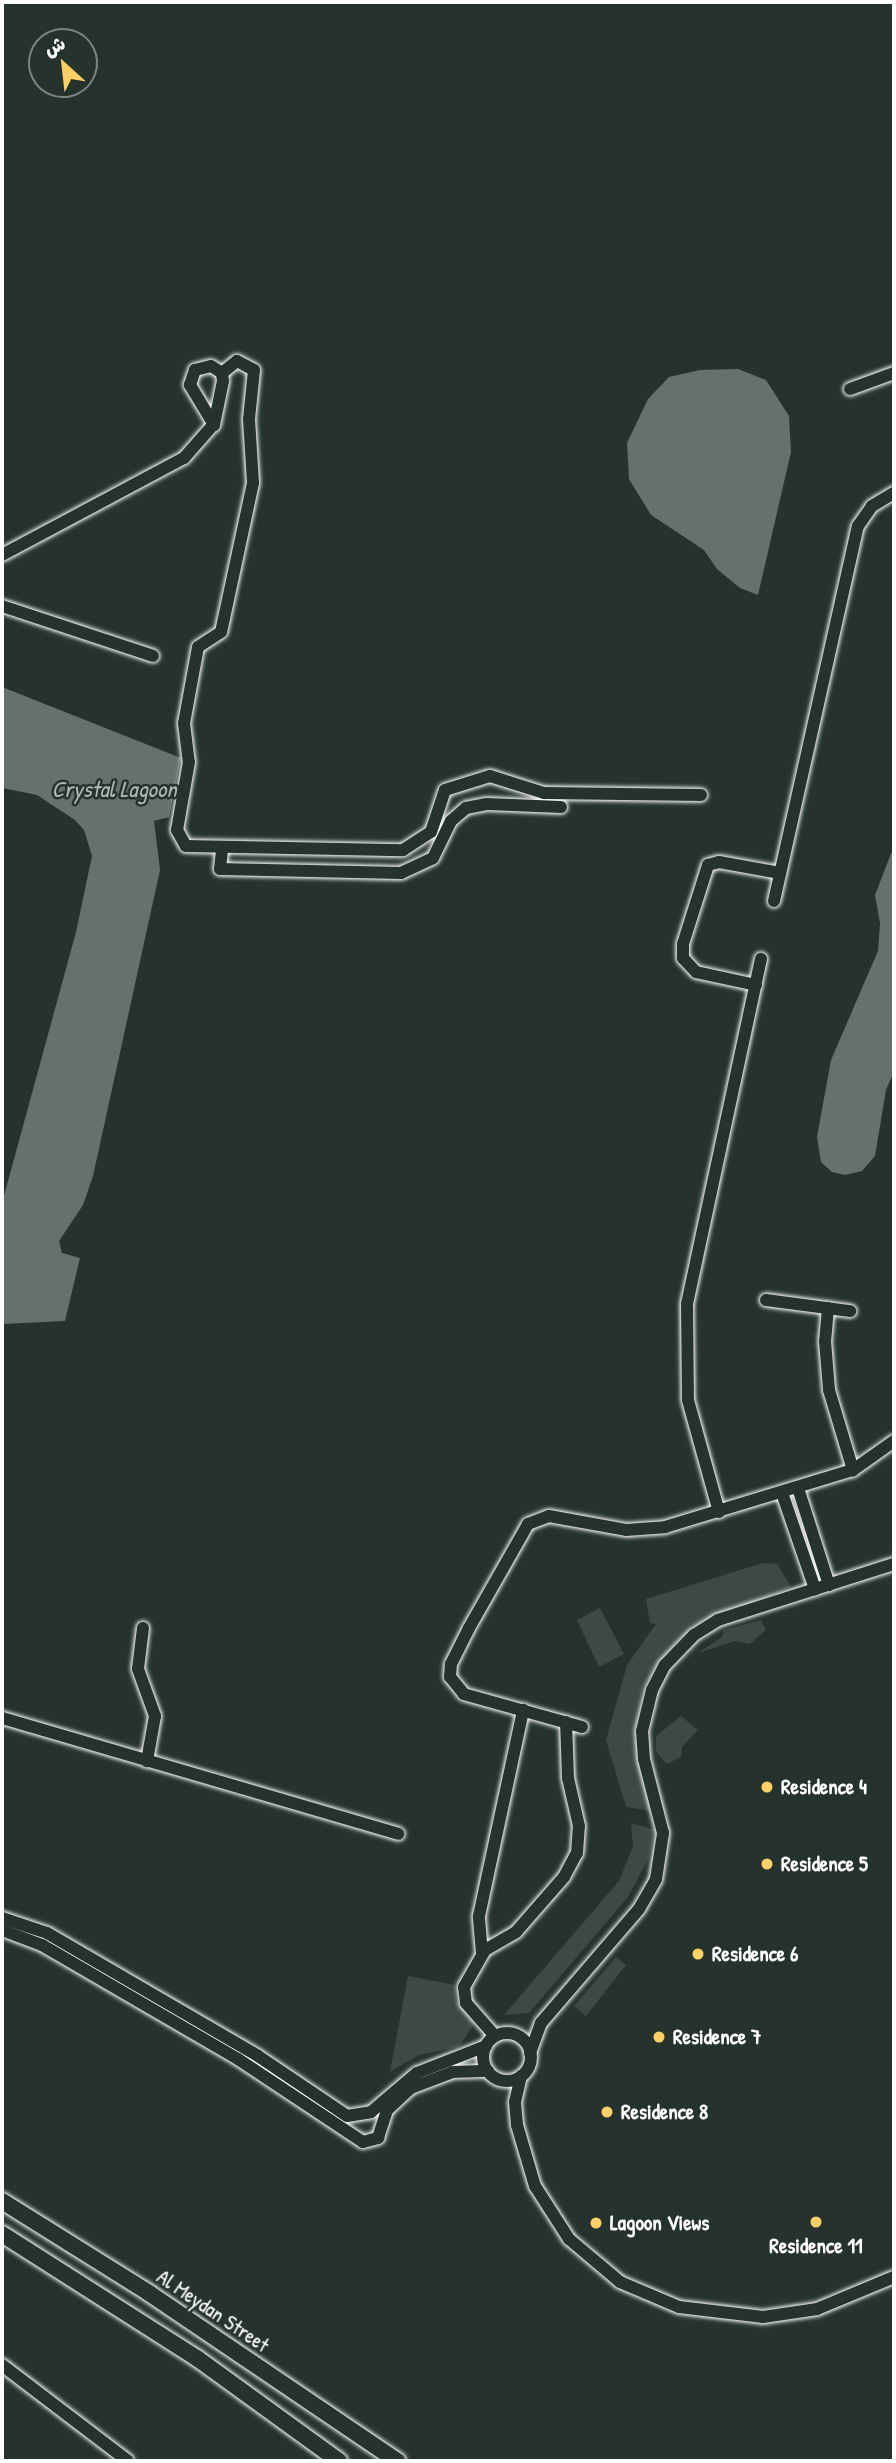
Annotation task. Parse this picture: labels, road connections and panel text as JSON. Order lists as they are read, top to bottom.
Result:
{
  "streets": {
    "main road": ["Al Meydan Street"]
  },
  "water": ["Crystal Lagoon"],
  "places": [
    "Residence 4",
    "Residence 5",
    "Residence 6",
    "Residence 7",
    "Residence 8",
    "Residence 11",
    "Lagoon Views"
  ],
  "north": "top left"
}
